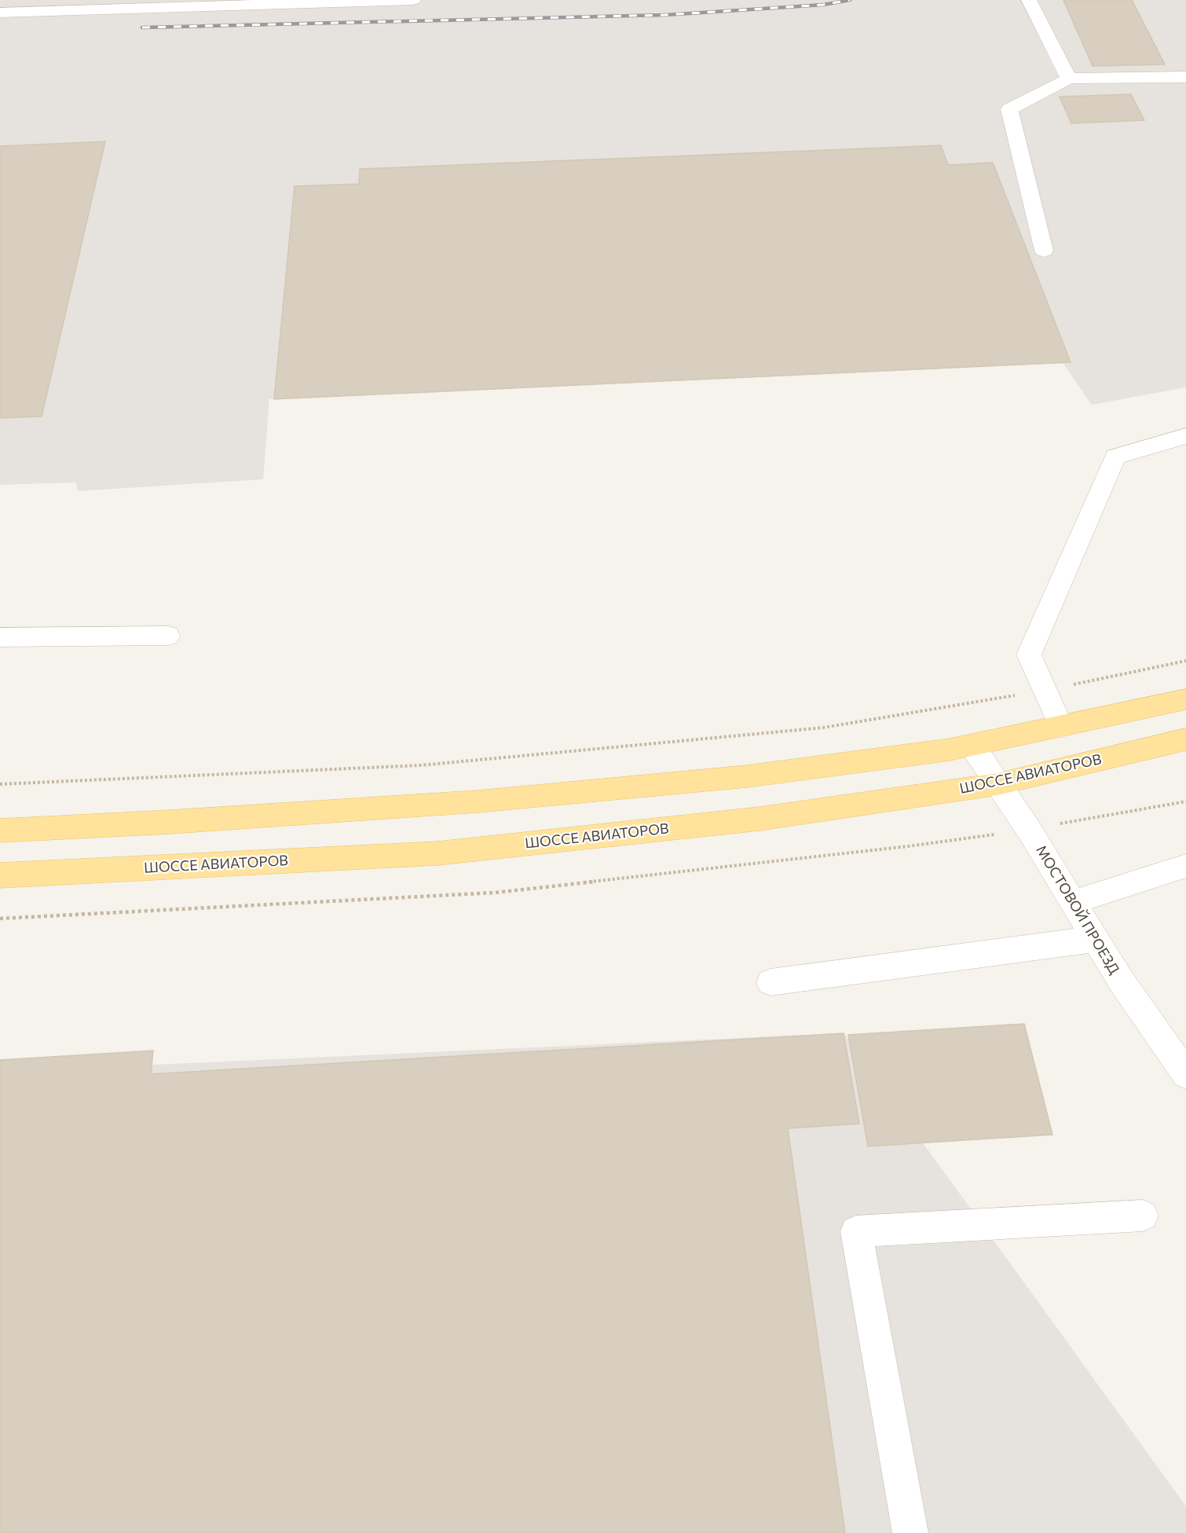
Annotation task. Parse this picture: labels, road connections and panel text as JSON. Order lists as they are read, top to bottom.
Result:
{
  "streets": {
    "main road": ["ШОССЕ АВИАТОРОВ"],
    "street": ["МОСТОВОЙ ПРОЕЗД"]
  },
  "crossings": [
    ["ШОССЕ АВИАТОРОВ", "МОСТОВОЙ ПРОЕЗД"]
  ]
}
